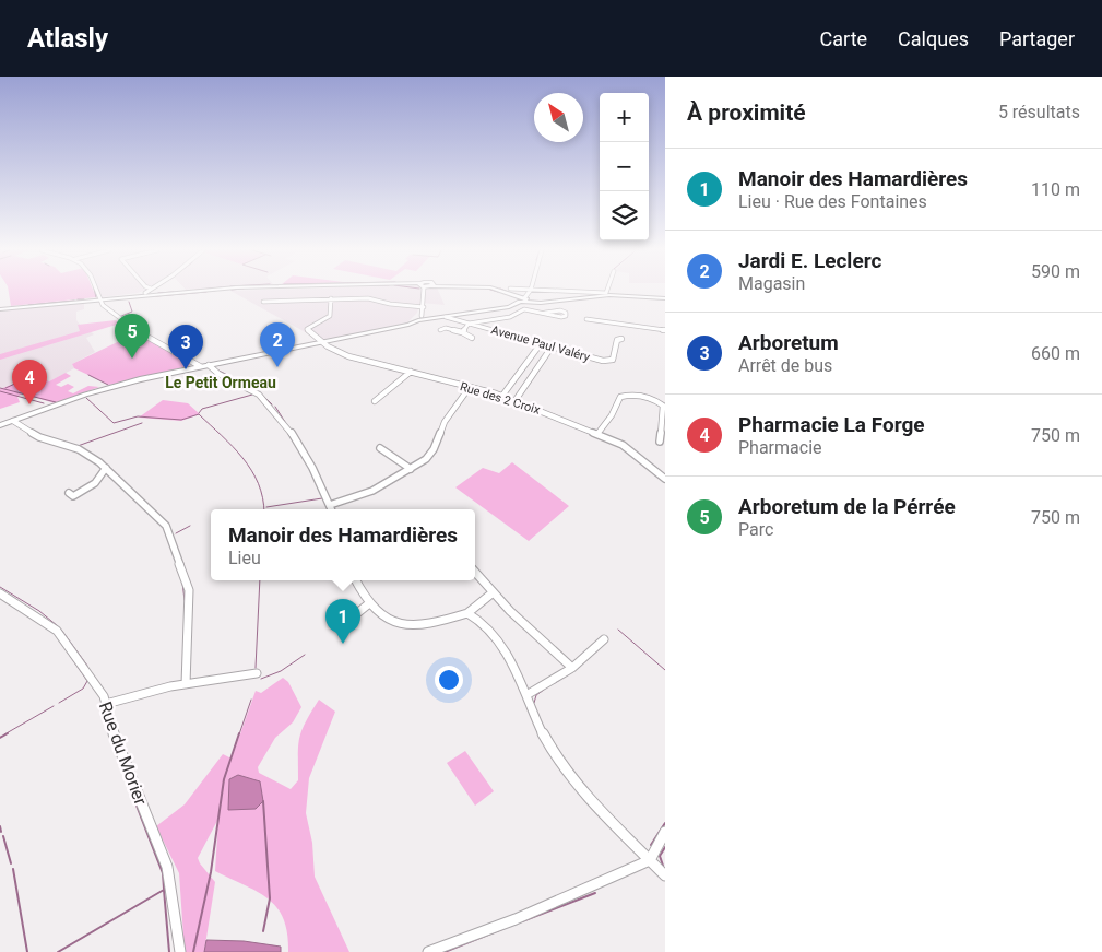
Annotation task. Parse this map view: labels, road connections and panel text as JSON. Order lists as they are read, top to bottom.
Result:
{
  "streets": {
    "street": ["Avenue Paul Valéry", "Rue des 2 Croix", "Rue du Morier"]
  },
  "districts": ["Le Petit Ormeau"],
  "north": "top left",
  "page": {
    "header": "Atlasly",
    "nav": ["Carte", "Calques", "Partager"],
    "heading": ["À proximité", "5 résultats"],
    "map_buttons": ["+", "−"],
    "list": [
      {
        "mark": "1",
        "name": "Manoir des Hamardières",
        "note": "Lieu · Rue des Fontaines",
        "value": "110 m"
      },
      {
        "mark": "2",
        "name": "Jardi E. Leclerc",
        "note": "Magasin",
        "value": "590 m"
      },
      {
        "mark": "3",
        "name": "Arboretum",
        "note": "Arrêt de bus",
        "value": "660 m"
      },
      {
        "mark": "4",
        "name": "Pharmacie La Forge",
        "note": "Pharmacie",
        "value": "750 m"
      },
      {
        "mark": "5",
        "name": "Arboretum de la Pérrée",
        "note": "Parc",
        "value": "750 m"
      }
    ],
    "pins": [
      "5",
      "2",
      "3",
      "4",
      "1"
    ],
    "popup": ["Manoir des Hamardières", "Lieu"]
  }
}
